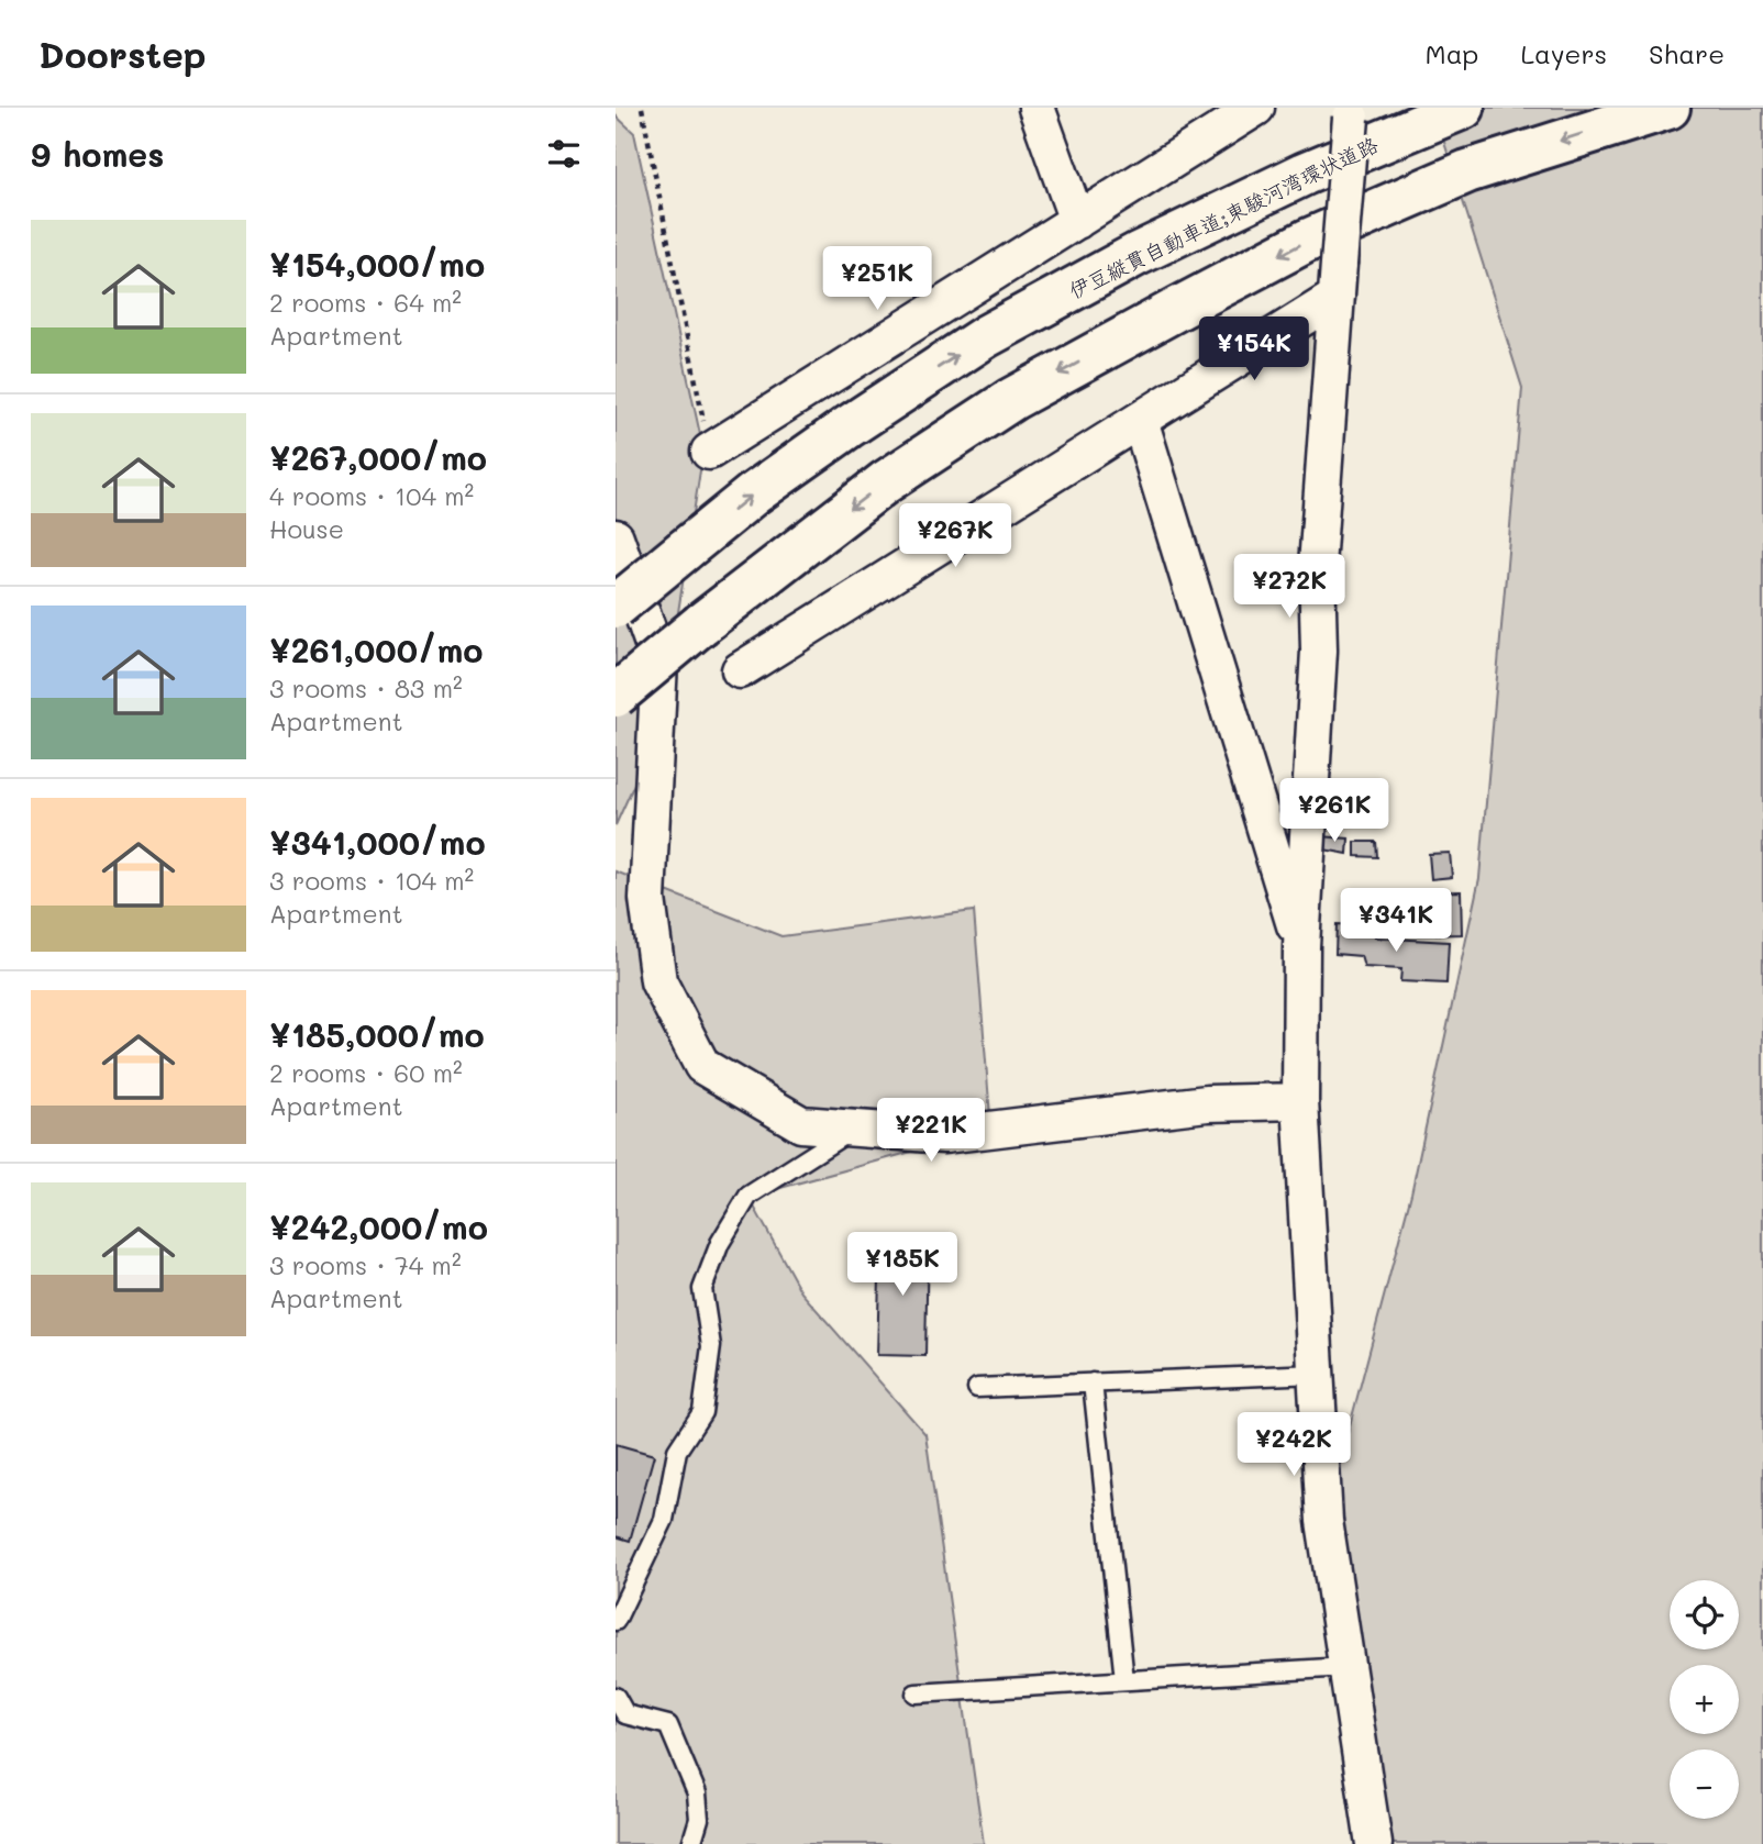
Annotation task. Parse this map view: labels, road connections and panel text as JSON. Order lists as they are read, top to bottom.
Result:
{
  "streets": {
    "highway": ["伊豆縦貫自動車道;東駿河湾環状道路"]
  },
  "page": {
    "header": "Doorstep",
    "nav": ["Map", "Layers", "Share"],
    "heading": "9 homes",
    "list": [
      {
        "name": "¥154,000/mo",
        "note": "2 rooms · 64 m² · Apartment"
      },
      {
        "name": "¥267,000/mo",
        "note": "4 rooms · 104 m² · House"
      },
      {
        "name": "¥261,000/mo",
        "note": "3 rooms · 83 m² · Apartment"
      },
      {
        "name": "¥341,000/mo",
        "note": "3 rooms · 104 m² · Apartment"
      },
      {
        "name": "¥185,000/mo",
        "note": "2 rooms · 60 m² · Apartment"
      },
      {
        "name": "¥242,000/mo",
        "note": "3 rooms · 74 m² · Apartment"
      }
    ],
    "price": [
      "¥251K",
      "¥154K",
      "¥267K",
      "¥272K",
      "¥261K",
      "¥341K",
      "¥221K",
      "¥185K",
      "¥242K"
    ],
    "map_buttons": ["+", "−"]
  }
}
